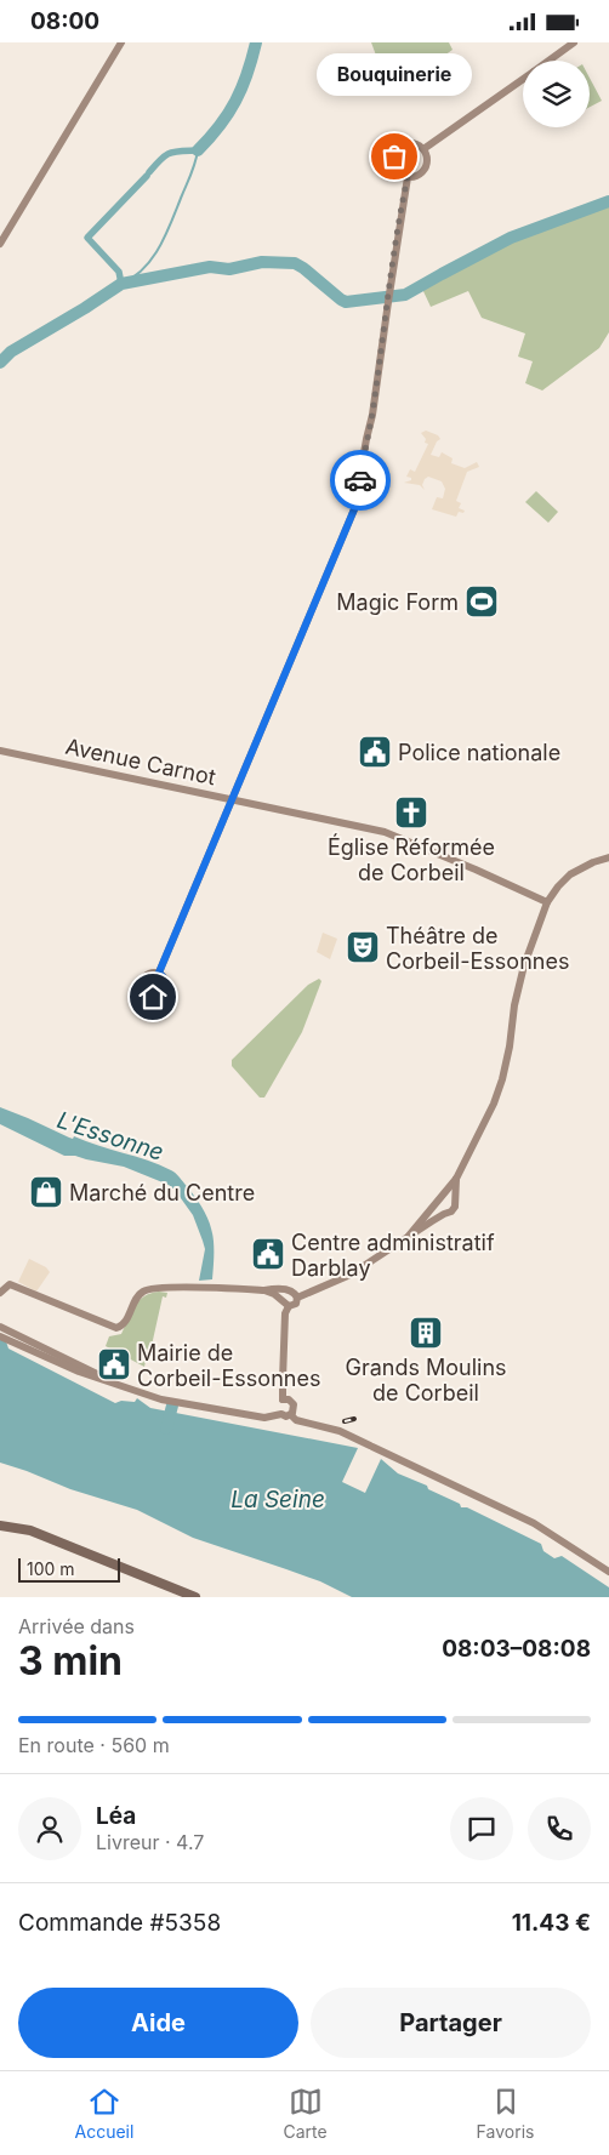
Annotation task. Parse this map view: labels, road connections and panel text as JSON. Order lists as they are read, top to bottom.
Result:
{
  "streets": {
    "main road": ["Avenue Carnot"]
  },
  "water": ["L'Essonne", "La Seine"],
  "places": {
    "other": ["Bouquinerie"],
    "sports": ["Magic Form"],
    "public building": ["Police nationale", "Centre administratif Darblay", "Mairie de Corbeil-Essonnes"],
    "church": ["Église Réformée de Corbeil"],
    "theatre": ["Théâtre de Corbeil-Essonnes"],
    "shop": ["Marché du Centre"],
    "building": ["Grands Moulins de Corbeil"]
  },
  "scale_bar": "100 m",
  "page": {
    "status": "08:00",
    "bubble": "Bouquinerie",
    "scale": "100 m",
    "heading": ["3 min", "Arrivée dans", "08:03–08:08"],
    "panel": [
      "Léa",
      "Livreur · 4.7",
      "Commande #5358",
      "11.43 €"
    ],
    "bar": "En route · 560 m",
    "buttons": ["Aide", "Partager"],
    "tabs": ["Accueil", "Carte", "Favoris"]
  }
}
